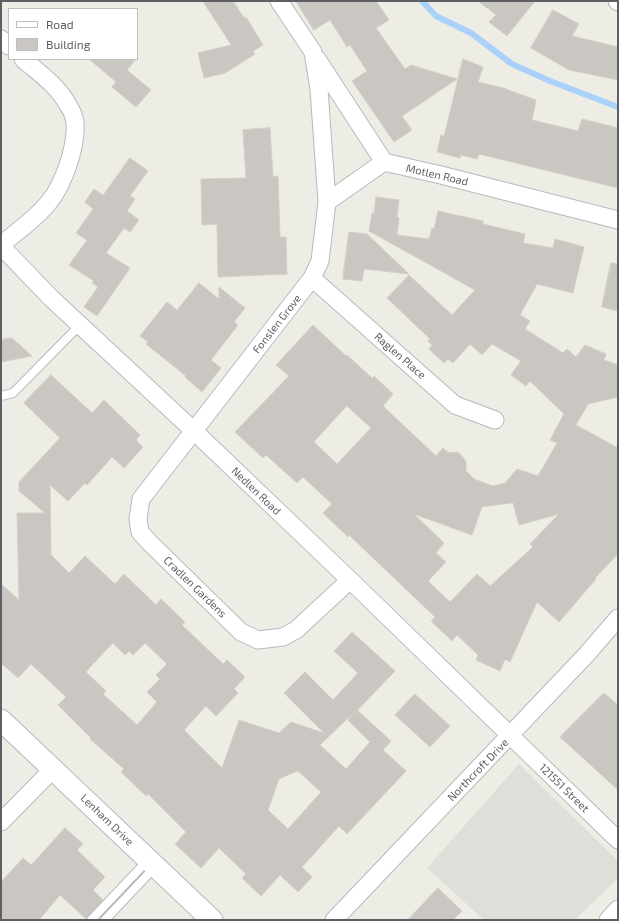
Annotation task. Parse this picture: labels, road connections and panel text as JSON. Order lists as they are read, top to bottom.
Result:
{
  "streets": {
    "street": [
      "Motlen Road",
      "Fonslen Grove",
      "Raglen Place",
      "Nedlen Road",
      "Cradlen Gardens",
      "Northcroft Drive",
      "121551 Street",
      "Lenham Drive"
    ]
  },
  "crossings": [
    ["Fonslen Grove", "Raglen Place"],
    ["Fonslen Grove", "Nedlen Road"],
    ["Fonslen Grove", "Cradlen Gardens"],
    ["Nedlen Road", "Cradlen Gardens"],
    ["Nedlen Road", "Northcroft Drive"],
    ["Nedlen Road", "121551 Street"],
    ["Northcroft Drive", "121551 Street"]
  ],
  "legend": ["Road", "Building"]
}
